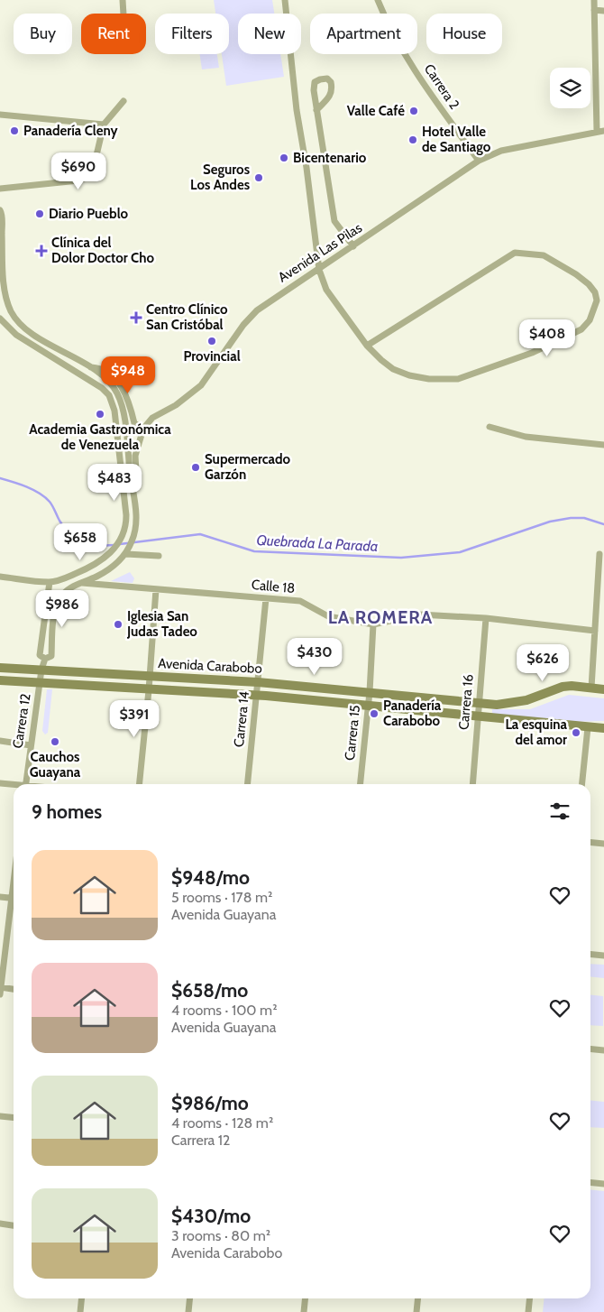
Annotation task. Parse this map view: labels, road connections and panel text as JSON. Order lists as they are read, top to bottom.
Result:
{
  "streets": {
    "main road": ["Avenida Carabobo"],
    "street": [
      "Carrera 2",
      "Avenida Las Pilas",
      "Calle 18",
      "Carrera 16",
      "Carrera 14",
      "Carrera 12",
      "Carrera 15"
    ]
  },
  "crossings": [
    ["Carrera 2", "Avenida Las Pilas"],
    ["Calle 18", "Carrera 16"],
    ["Calle 18", "Carrera 14"],
    ["Calle 18", "Carrera 12"],
    ["Calle 18", "Carrera 15"],
    ["Avenida Carabobo", "Carrera 16"],
    ["Avenida Carabobo", "Carrera 14"],
    ["Avenida Carabobo", "Carrera 12"],
    ["Avenida Carabobo", "Carrera 15"]
  ],
  "districts": ["LA ROMERA"],
  "water": ["Quebrada La Parada"],
  "places": {
    "other": [
      "Valle Café",
      "Panadería Cleny",
      "Hotel Valle de Santiago",
      "Bicentenario",
      "Seguros Los Andes",
      "Diario Pueblo",
      "Provincial",
      "Academia Gastronómica de Venezuela",
      "Supermercado Garzón",
      "Iglesia San Judas Tadeo",
      "Panadería Carabobo",
      "La esquina del amor",
      "Cauchos Guayana"
    ],
    "health": ["Clínica del Dolor Doctor Cho", "Centro Clínico San Cristóbal"]
  },
  "page": {
    "chip": [
      "Buy",
      "Rent",
      "Filters",
      "New",
      "Apartment",
      "House"
    ],
    "price": [
      "$690",
      "$408",
      "$948",
      "$483",
      "$658",
      "$986",
      "$430",
      "$626",
      "$391"
    ],
    "heading": "9 homes",
    "list": [
      {
        "name": "$948/mo",
        "note": "5 rooms · 178 m² · Avenida Guayana"
      },
      {
        "name": "$658/mo",
        "note": "4 rooms · 100 m² · Avenida Guayana"
      },
      {
        "name": "$986/mo",
        "note": "4 rooms · 128 m² · Carrera 12"
      },
      {
        "name": "$430/mo",
        "note": "3 rooms · 80 m² · Avenida Carabobo"
      }
    ]
  }
}
